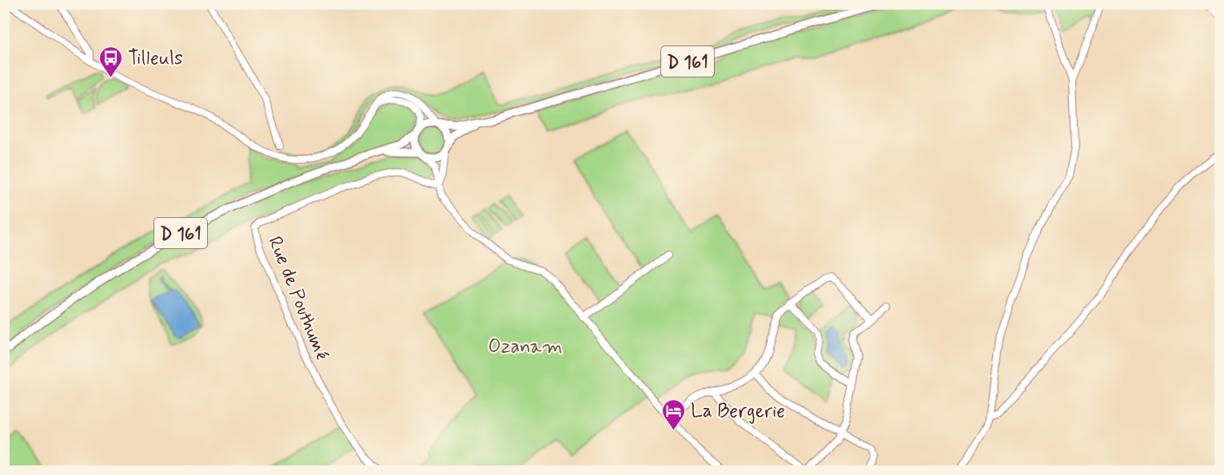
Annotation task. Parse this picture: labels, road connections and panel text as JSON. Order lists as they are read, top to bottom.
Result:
{
  "streets": {
    "main road": ["D 161"],
    "street": ["Rue de Pouthumé"]
  },
  "parks": ["Ozanam"],
  "places": {
    "bus stop": ["Tilleuls"],
    "hotel": ["La Bergerie"]
  }
}
